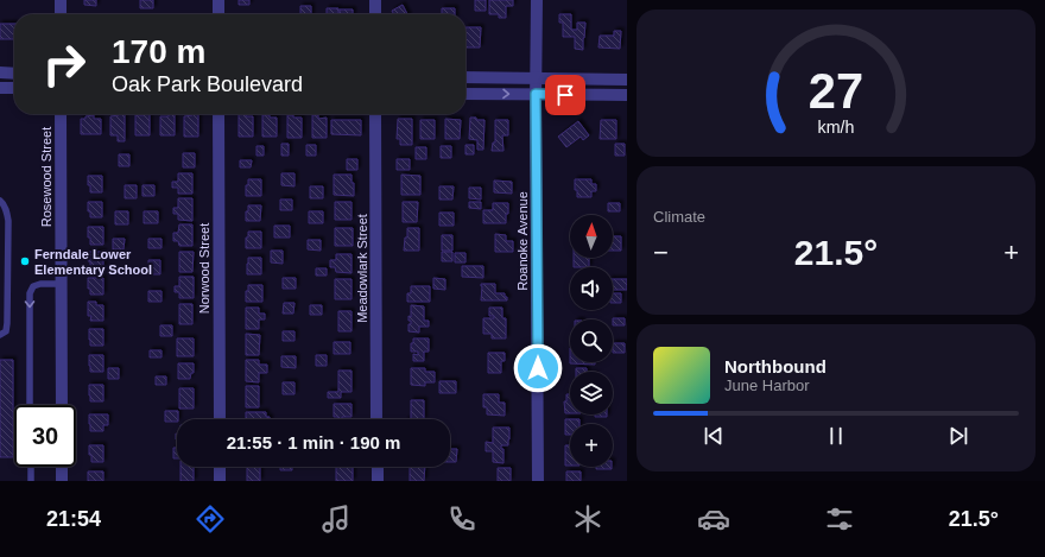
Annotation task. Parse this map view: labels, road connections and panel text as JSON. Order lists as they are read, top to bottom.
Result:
{
  "streets": {
    "street": [
      "Rosewood Street",
      "Roanoke Avenue",
      "Norwood Street",
      "Meadowlark Street"
    ]
  },
  "places": ["Ferndale Lower Elementary School"],
  "north": "top",
  "page": {
    "turn": ["170 m", "Oak Park Boulevard"],
    "tile": "Climate",
    "map_buttons": "+",
    "heat": ["−", "21.5°", "+"],
    "song": ["Northbound", "June Harbor"],
    "limit": "30",
    "trip": "21:55 · 1 min · 190 m",
    "tabs": ["21:54", "21.5°"],
    "gauge": ["27", "km/h"]
  }
}
